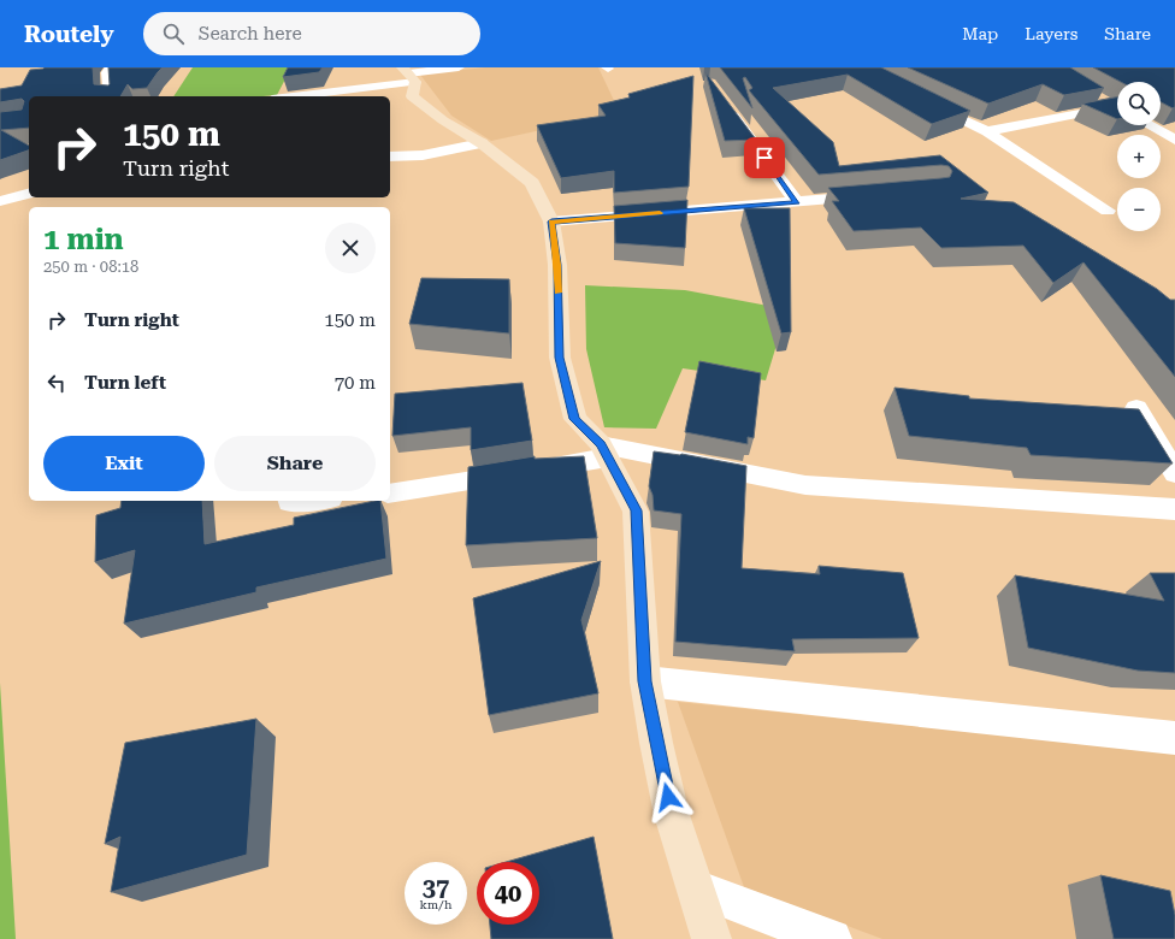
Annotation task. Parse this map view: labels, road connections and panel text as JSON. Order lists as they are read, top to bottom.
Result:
{
  "page": {
    "header": "Routely",
    "search": "Search here",
    "nav": ["Map", "Layers", "Share"],
    "map_buttons": ["+", "−"],
    "turn": ["150 m", "Turn right"],
    "heading": ["1 min", "250 m · 08:18"],
    "list": [
      {
        "name": "Turn right",
        "value": "150 m"
      },
      {
        "name": "Turn left",
        "value": "70 m"
      }
    ],
    "buttons": ["Exit", "Share"],
    "speed": "37 km/h",
    "limit": "40"
  }
}
